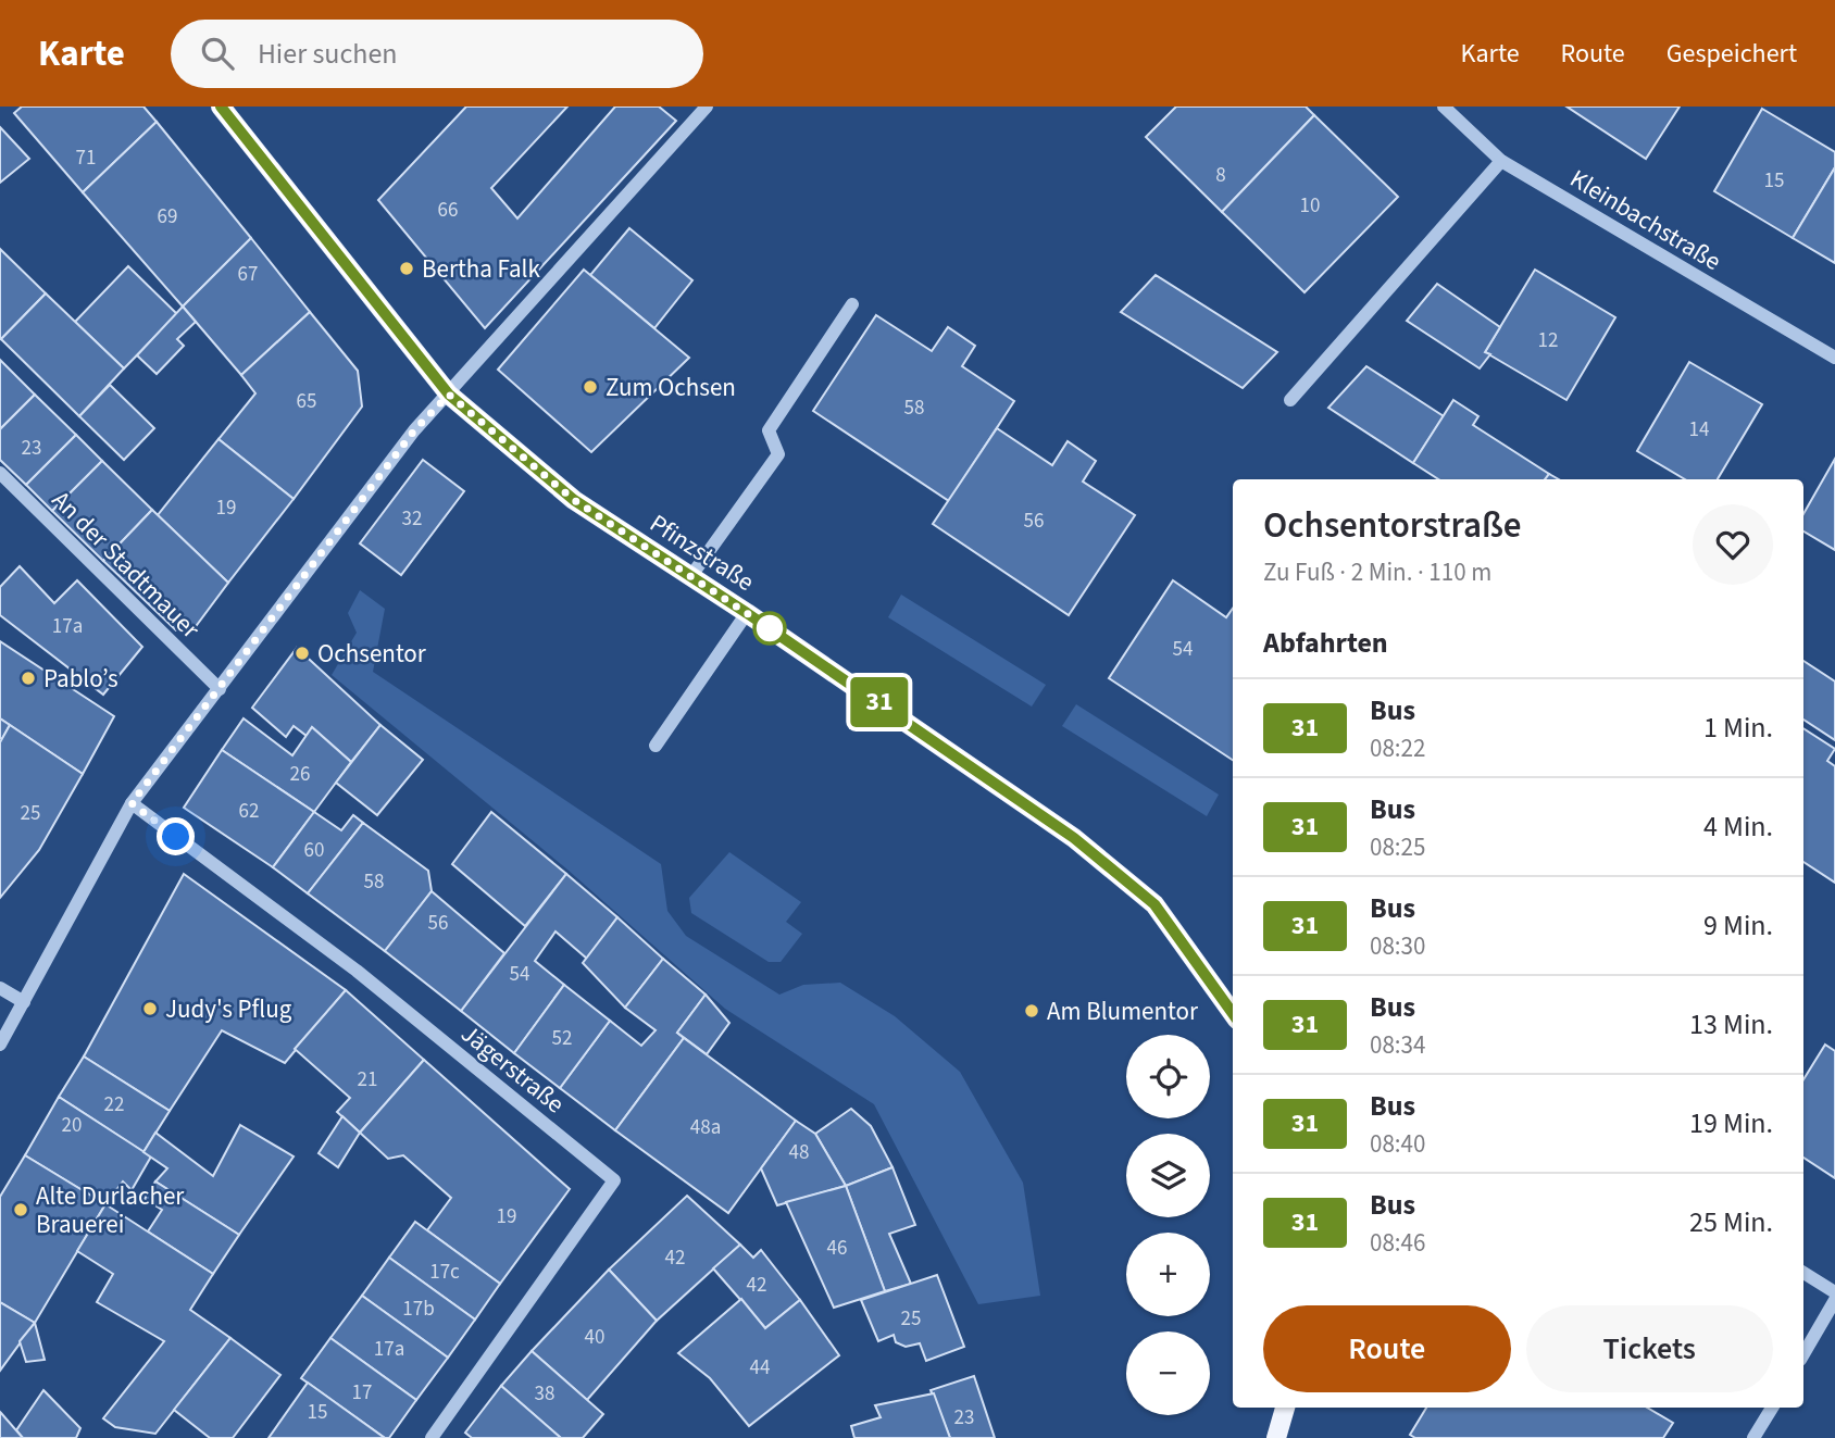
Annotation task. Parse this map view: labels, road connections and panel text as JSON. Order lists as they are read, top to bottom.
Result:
{
  "streets": {
    "main road": ["Pfinzstraße"],
    "street": ["Kleinbachstraße", "An der Stadtmauer", "Jägerstraße"]
  },
  "places": [
    "Bertha Falk",
    "Zum Ochsen",
    "Ochsentor",
    "Pablo’s",
    "Judy's Pflug",
    "Am Blumentor",
    "Alte Durlacher Brauerei"
  ],
  "lines": ["bus line 31"],
  "house_numbers": [
    "71",
    "8",
    "15",
    "10",
    "66",
    "69",
    "67",
    "12",
    "65",
    "58",
    "14",
    "23",
    "19",
    "32",
    "56",
    "17a",
    "54",
    "26",
    "62",
    "25",
    "60",
    "58",
    "56",
    "54",
    "52",
    "21",
    "22",
    "20",
    "48a",
    "48",
    "19",
    "46",
    "42",
    "17c",
    "42",
    "17b",
    "25",
    "40",
    "17a",
    "44",
    "17",
    "38",
    "15",
    "23"
  ],
  "page": {
    "header": "Karte",
    "search": "Hier suchen",
    "nav": ["Karte", "Route", "Gespeichert"],
    "on_map": "31",
    "heading": [
      ["Ochsentorstraße", "Zu Fuß · 2 Min. · 110 m"],
      "Abfahrten"
    ],
    "list": [
      {
        "mark": "31",
        "name": "Bus",
        "note": "08:22",
        "value": "1 Min."
      },
      {
        "mark": "31",
        "name": "Bus",
        "note": "08:25",
        "value": "4 Min."
      },
      {
        "mark": "31",
        "name": "Bus",
        "note": "08:30",
        "value": "9 Min."
      },
      {
        "mark": "31",
        "name": "Bus",
        "note": "08:34",
        "value": "13 Min."
      },
      {
        "mark": "31",
        "name": "Bus",
        "note": "08:40",
        "value": "19 Min."
      },
      {
        "mark": "31",
        "name": "Bus",
        "note": "08:46",
        "value": "25 Min."
      }
    ],
    "map_buttons": ["+", "−"],
    "buttons": ["Route", "Tickets"]
  }
}
